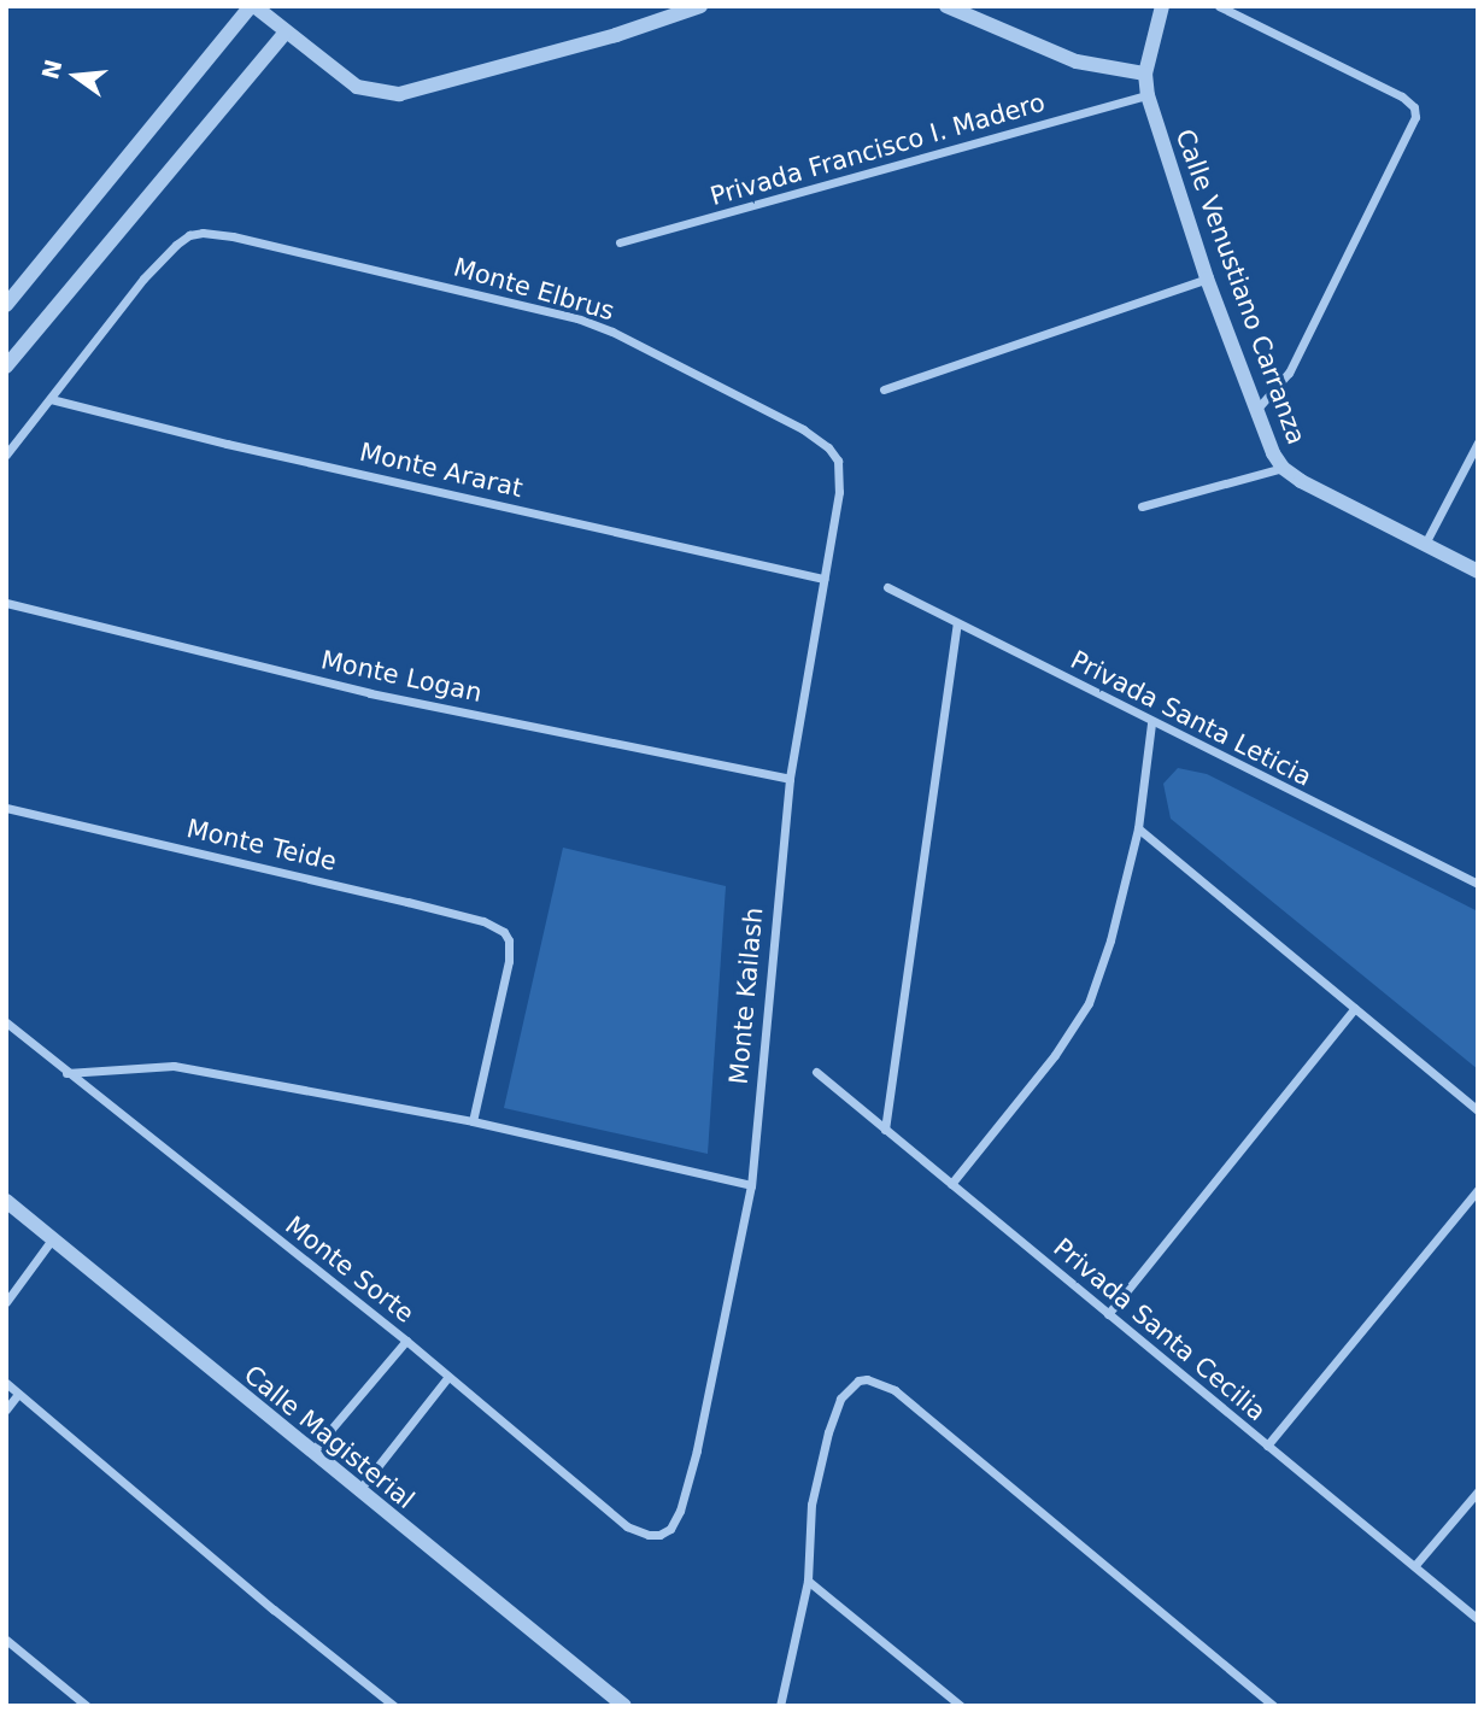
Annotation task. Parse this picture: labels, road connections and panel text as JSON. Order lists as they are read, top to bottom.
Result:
{
  "streets": {
    "street": [
      "Privada Francisco I. Madero",
      "Calle Venustiano Carranza",
      "Monte Elbrus",
      "Monte Ararat",
      "Monte Logan",
      "Privada Santa Leticia",
      "Monte Teide",
      "Monte Kailash",
      "Monte Sorte",
      "Privada Santa Cecilia",
      "Calle Magisterial"
    ]
  },
  "crossings": [
    ["Privada Francisco I. Madero", "Calle Venustiano Carranza"],
    ["Monte Elbrus", "Monte Ararat"],
    ["Monte Elbrus", "Monte Kailash"],
    ["Monte Ararat", "Monte Kailash"],
    ["Monte Logan", "Monte Kailash"],
    ["Monte Kailash", "Monte Sorte"]
  ],
  "north": "left"
}
